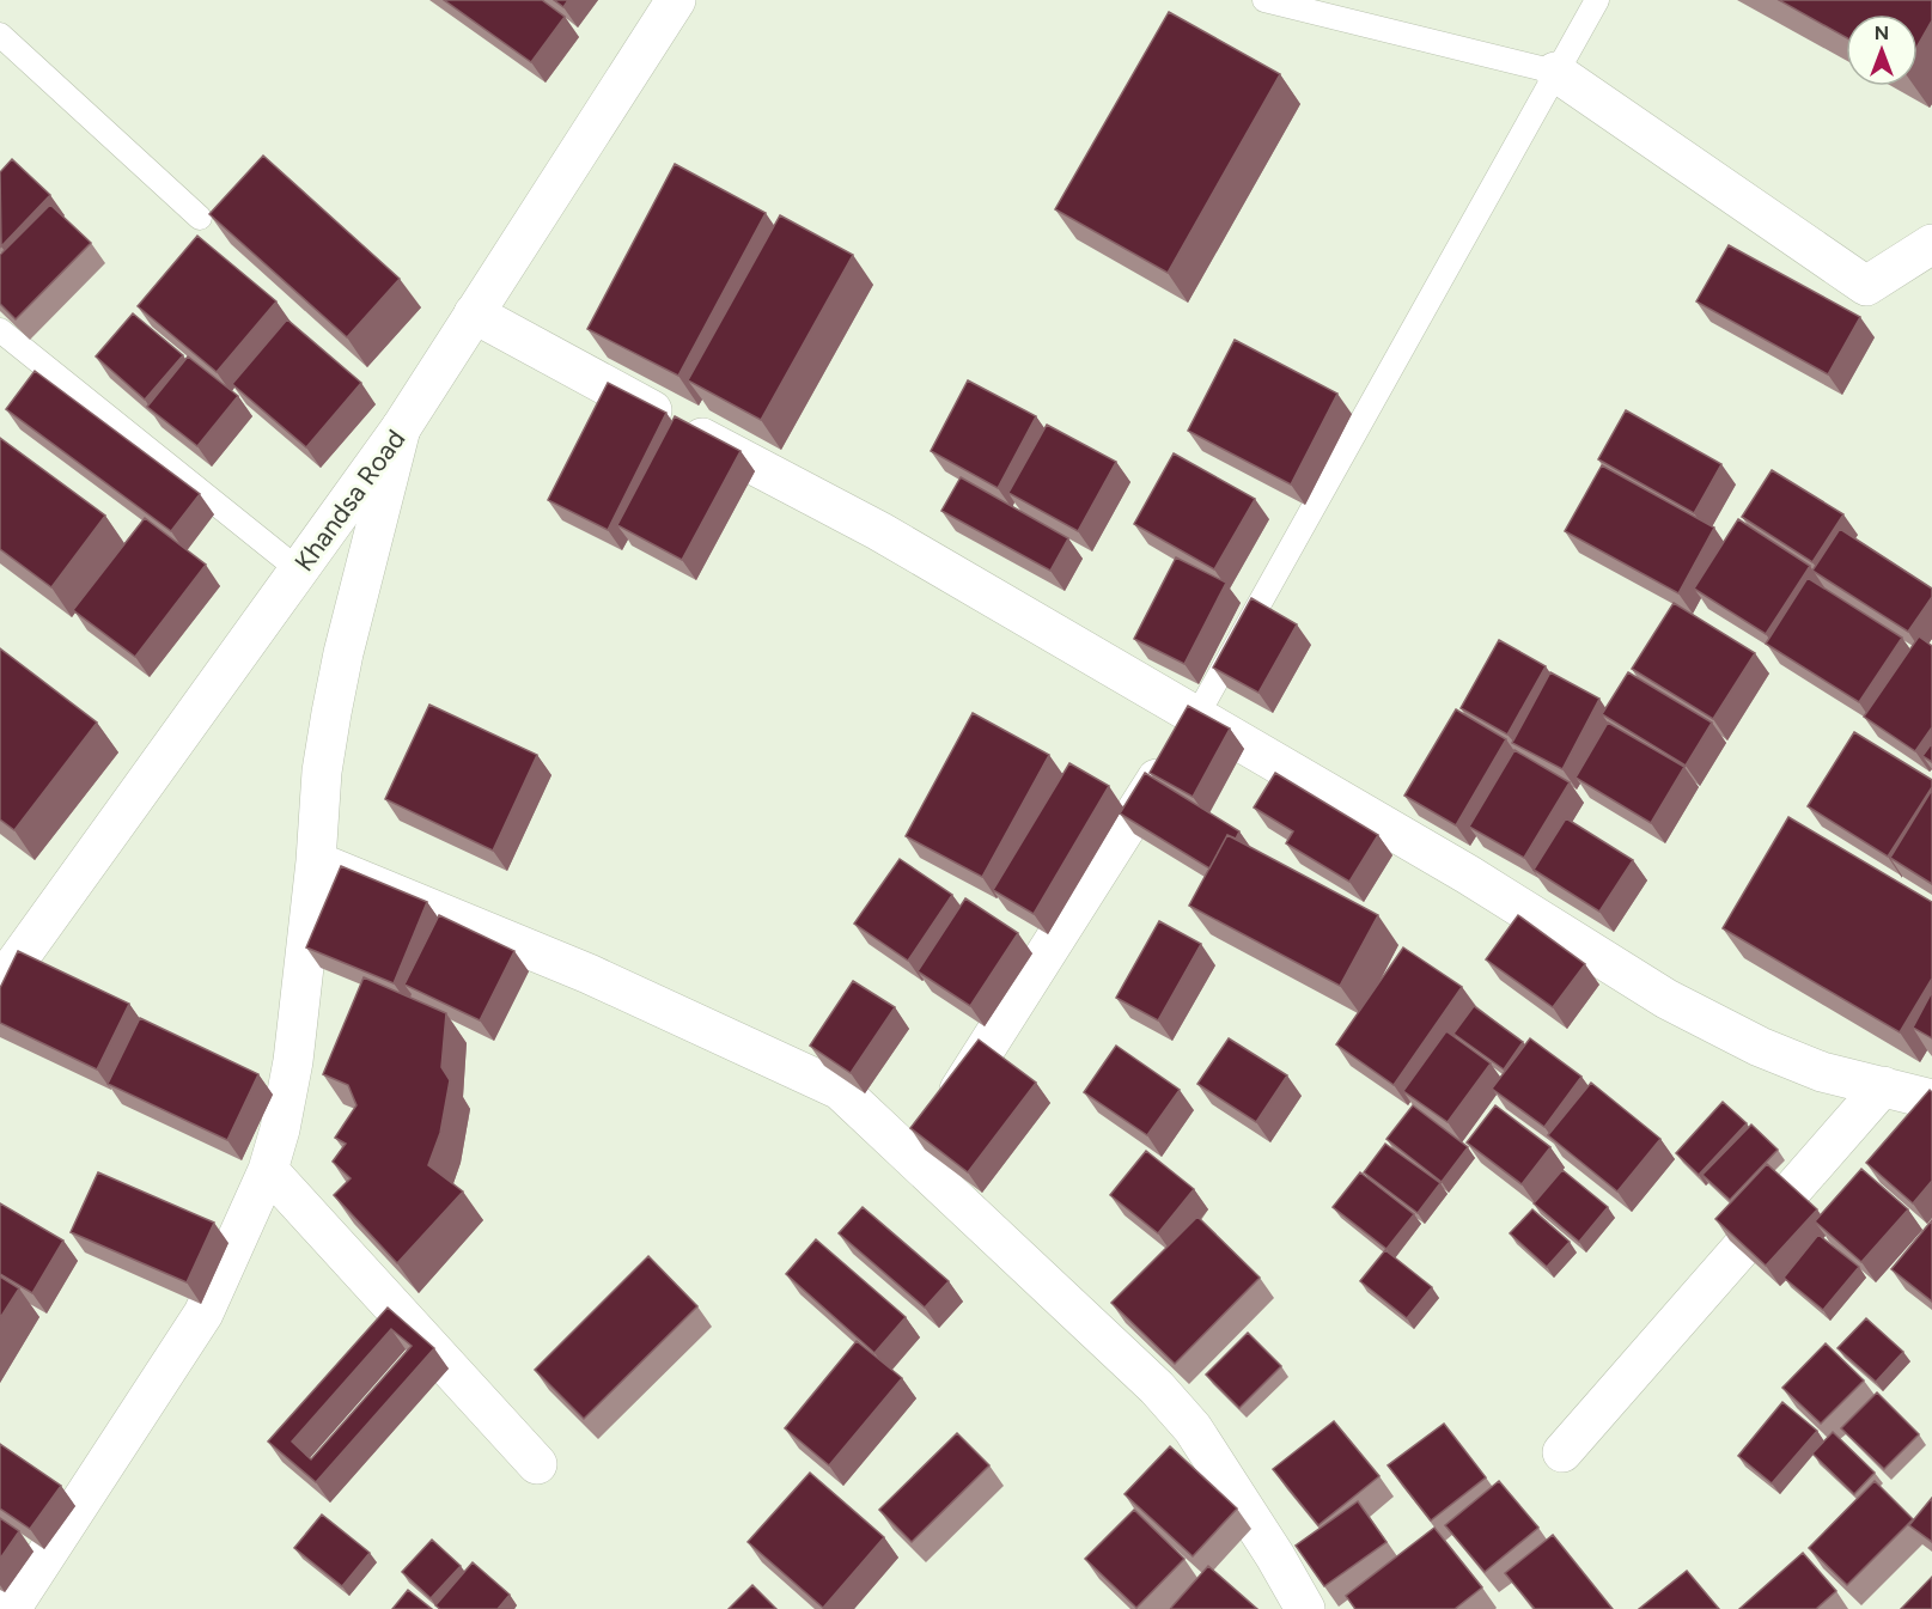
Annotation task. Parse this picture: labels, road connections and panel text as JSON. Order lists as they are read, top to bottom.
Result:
{
  "streets": {
    "street": ["Khandsa Road"]
  },
  "north": "top"
}
